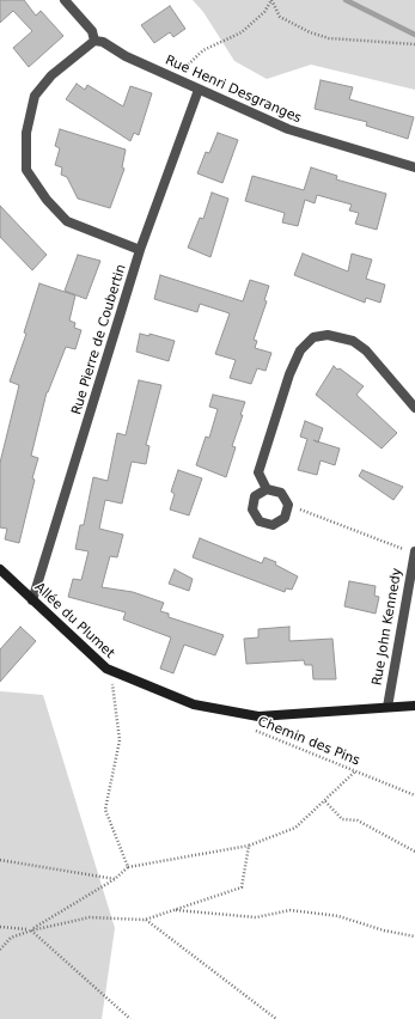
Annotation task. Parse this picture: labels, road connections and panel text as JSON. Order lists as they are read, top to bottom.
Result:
{
  "streets": {
    "street": [
      "Rue Henri Desgranges",
      "Rue Pierre de Coubertin",
      "Allée du Plumet",
      "Rue John Kennedy"
    ],
    "path": ["Chemin des Pins"]
  },
  "crossings": [
    ["Rue Henri Desgranges", "Rue Pierre de Coubertin"],
    ["Rue Pierre de Coubertin", "Allée du Plumet"],
    ["Allée du Plumet", "Rue John Kennedy"]
  ]
}
